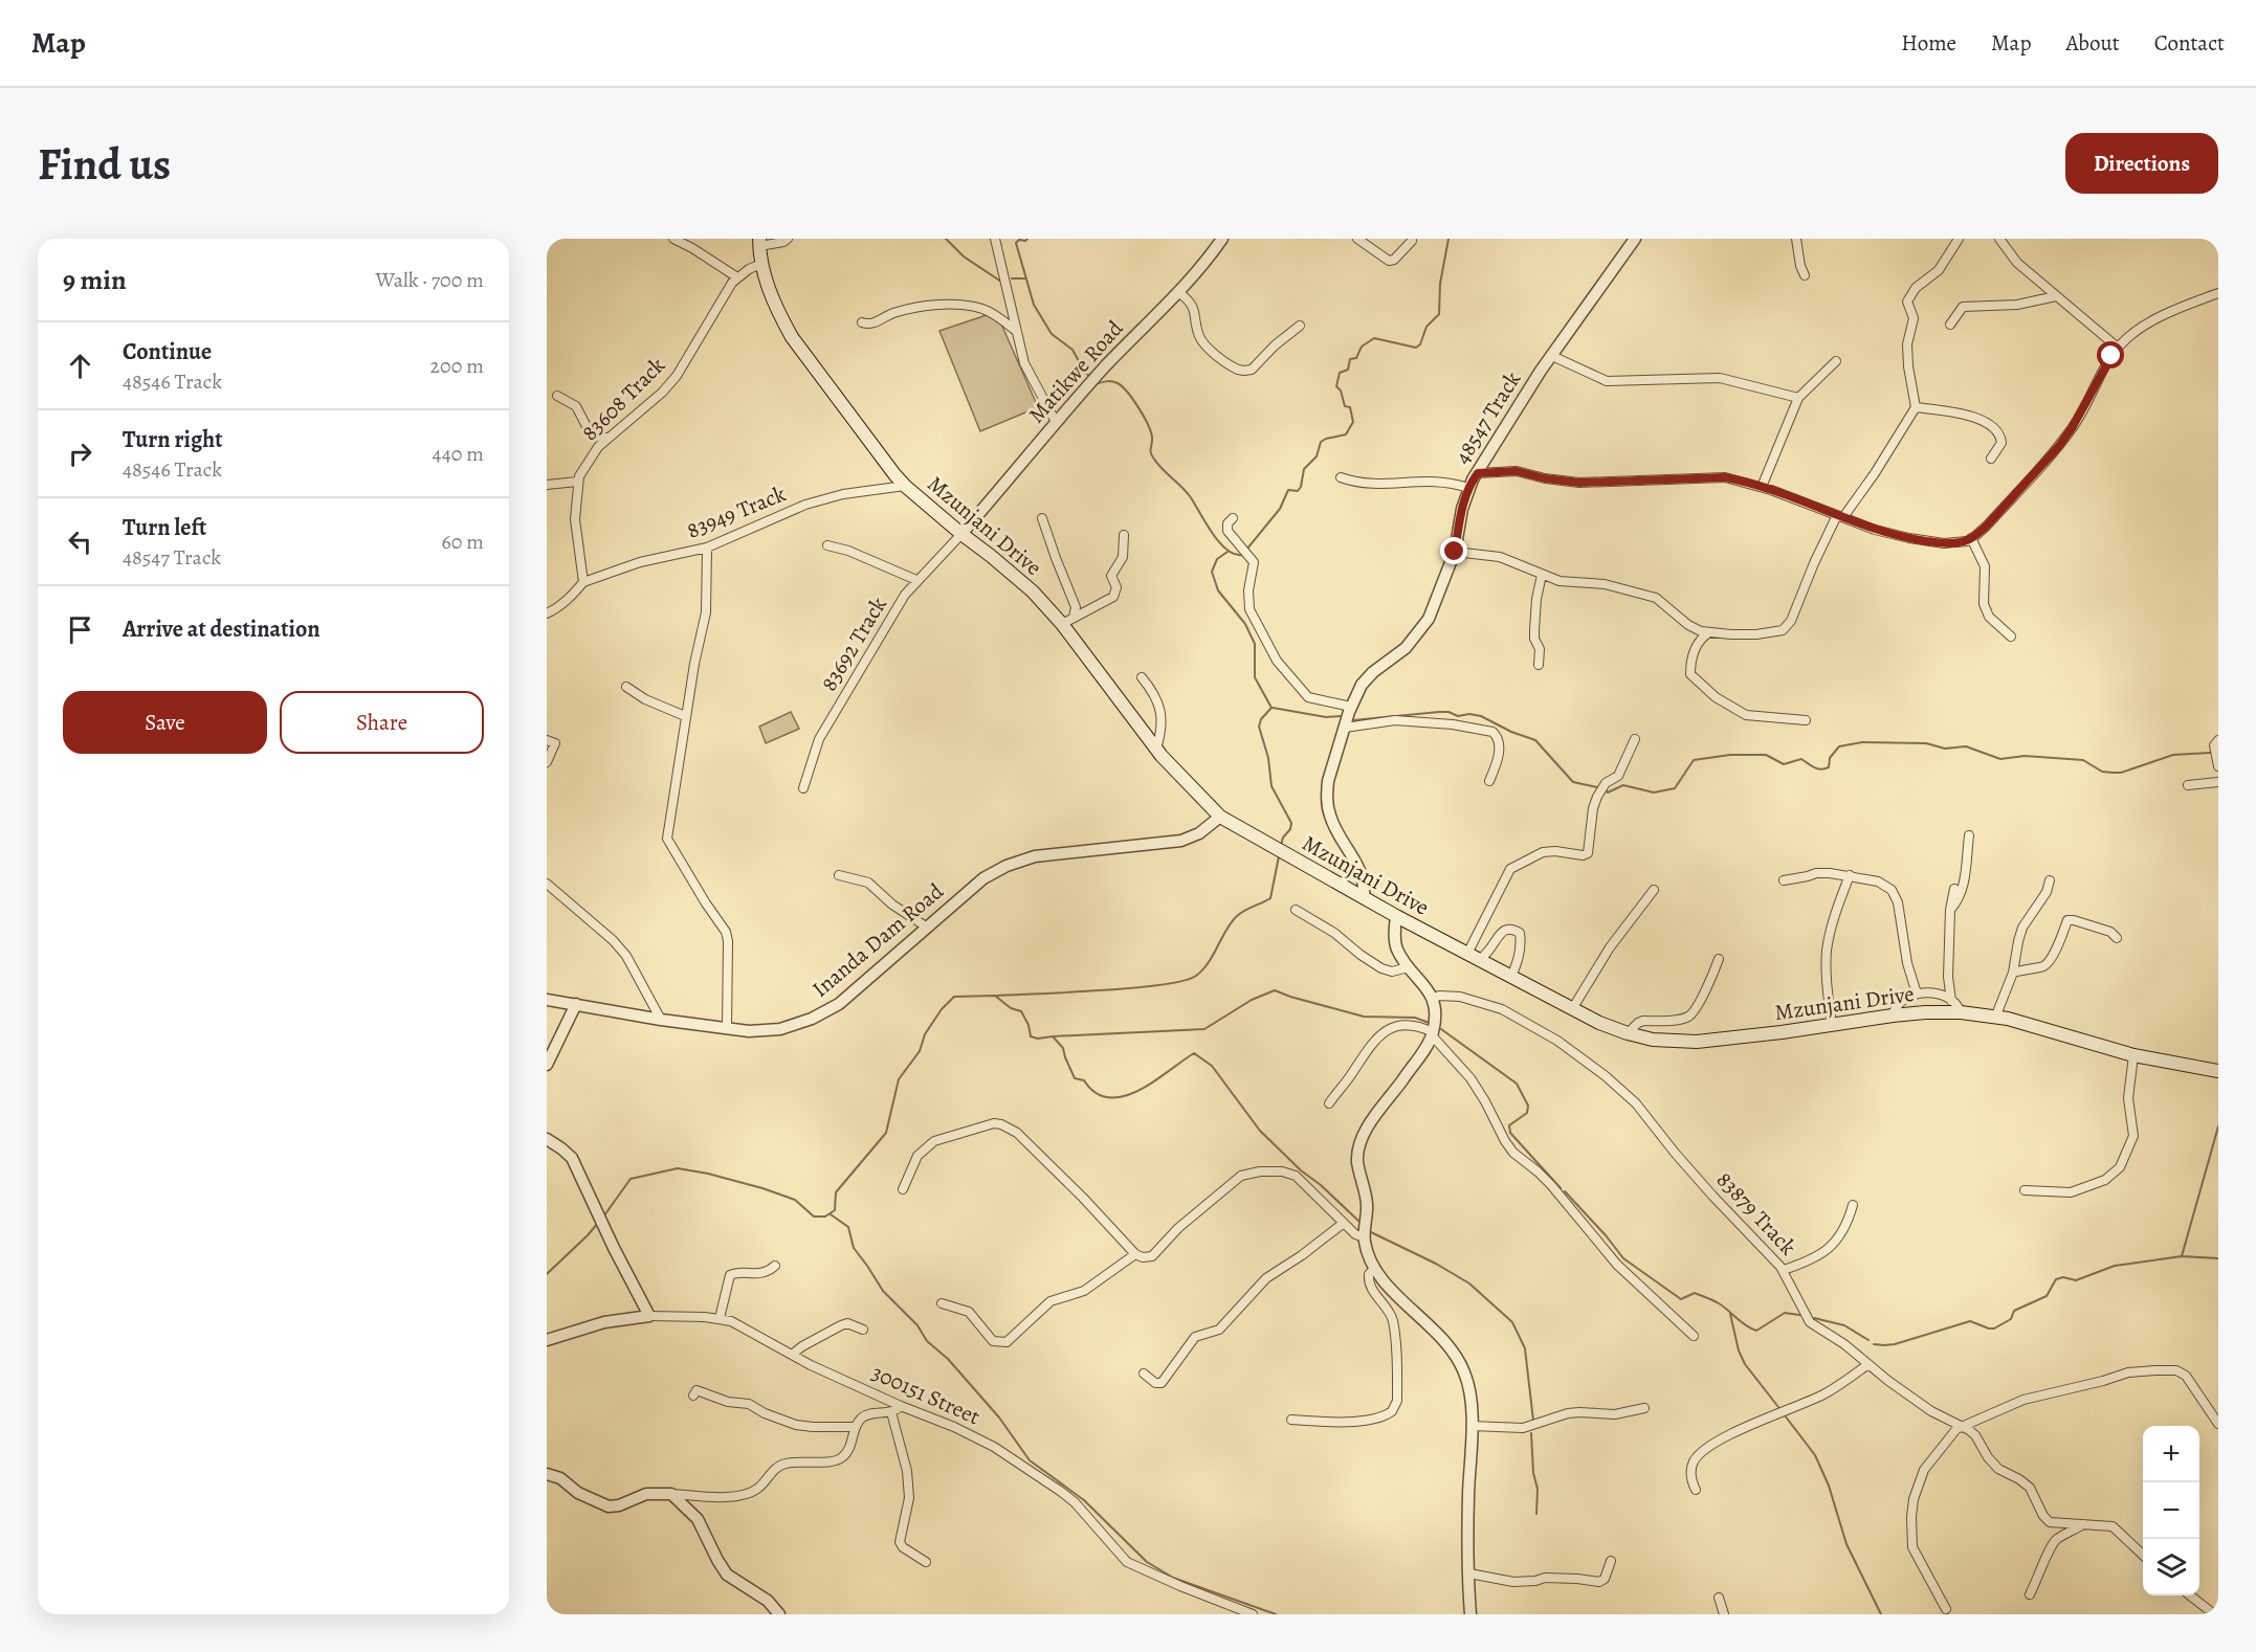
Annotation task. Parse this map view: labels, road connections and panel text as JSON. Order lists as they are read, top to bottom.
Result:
{
  "streets": {
    "main road": ["Mzunjani Drive"],
    "street": [
      "Matikwe Road",
      "83608 Track",
      "48547 Track",
      "83949 Track",
      "83692 Track",
      "Inanda Dam Road",
      "83879 Track",
      "300151 Street"
    ]
  },
  "crossings": [
    ["Matikwe Road", "Mzunjani Drive"],
    ["Matikwe Road", "83692 Track"],
    ["83608 Track", "Mzunjani Drive"],
    ["48547 Track", "Mzunjani Drive"],
    ["83949 Track", "Mzunjani Drive"],
    ["Mzunjani Drive", "83692 Track"],
    ["Mzunjani Drive", "Inanda Dam Road"]
  ],
  "page": {
    "header": "Map",
    "nav": [
      "Home",
      "Map",
      "About",
      "Contact"
    ],
    "buttons": [
      "Directions",
      ["Save", "Share"]
    ],
    "title": "Find us",
    "heading": ["9 min", "Walk · 700 m"],
    "list": [
      ["Continue", "48546 Track", "200 m"],
      ["Turn right", "48546 Track", "440 m"],
      ["Turn left", "48547 Track", "60 m"],
      "Arrive at destination"
    ],
    "map_buttons": ["+", "−"]
  }
}
